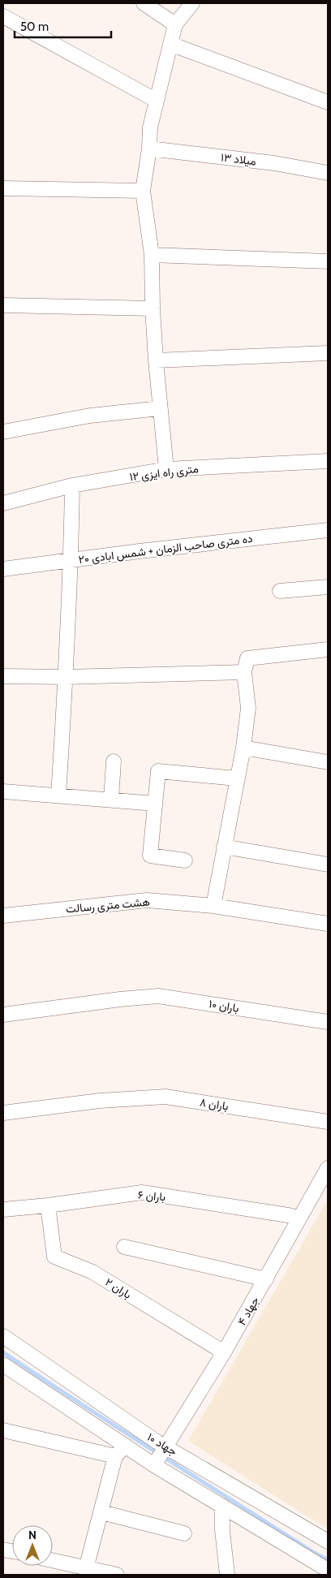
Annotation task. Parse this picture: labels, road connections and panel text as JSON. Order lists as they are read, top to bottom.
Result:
{
  "streets": {
    "street": [
      "میلاد ۱۳",
      "۱۲ متری راه ایزی",
      "ده متری صاحب الزمان + شمس ابادی ۲۰",
      "هشت متری رسالت",
      "باران ۱۰",
      "باران ۸",
      "باران ۶",
      "باران ۲",
      "جهاد ۴",
      "جهاد ۱۰"
    ]
  },
  "crossings": [
    ["باران ۶", "باران ۲"],
    ["باران ۶", "جهاد ۴"],
    ["باران ۲", "جهاد ۴"],
    ["جهاد ۴", "جهاد ۱۰"]
  ],
  "scale_bar": "50 m",
  "north": "top"
}
